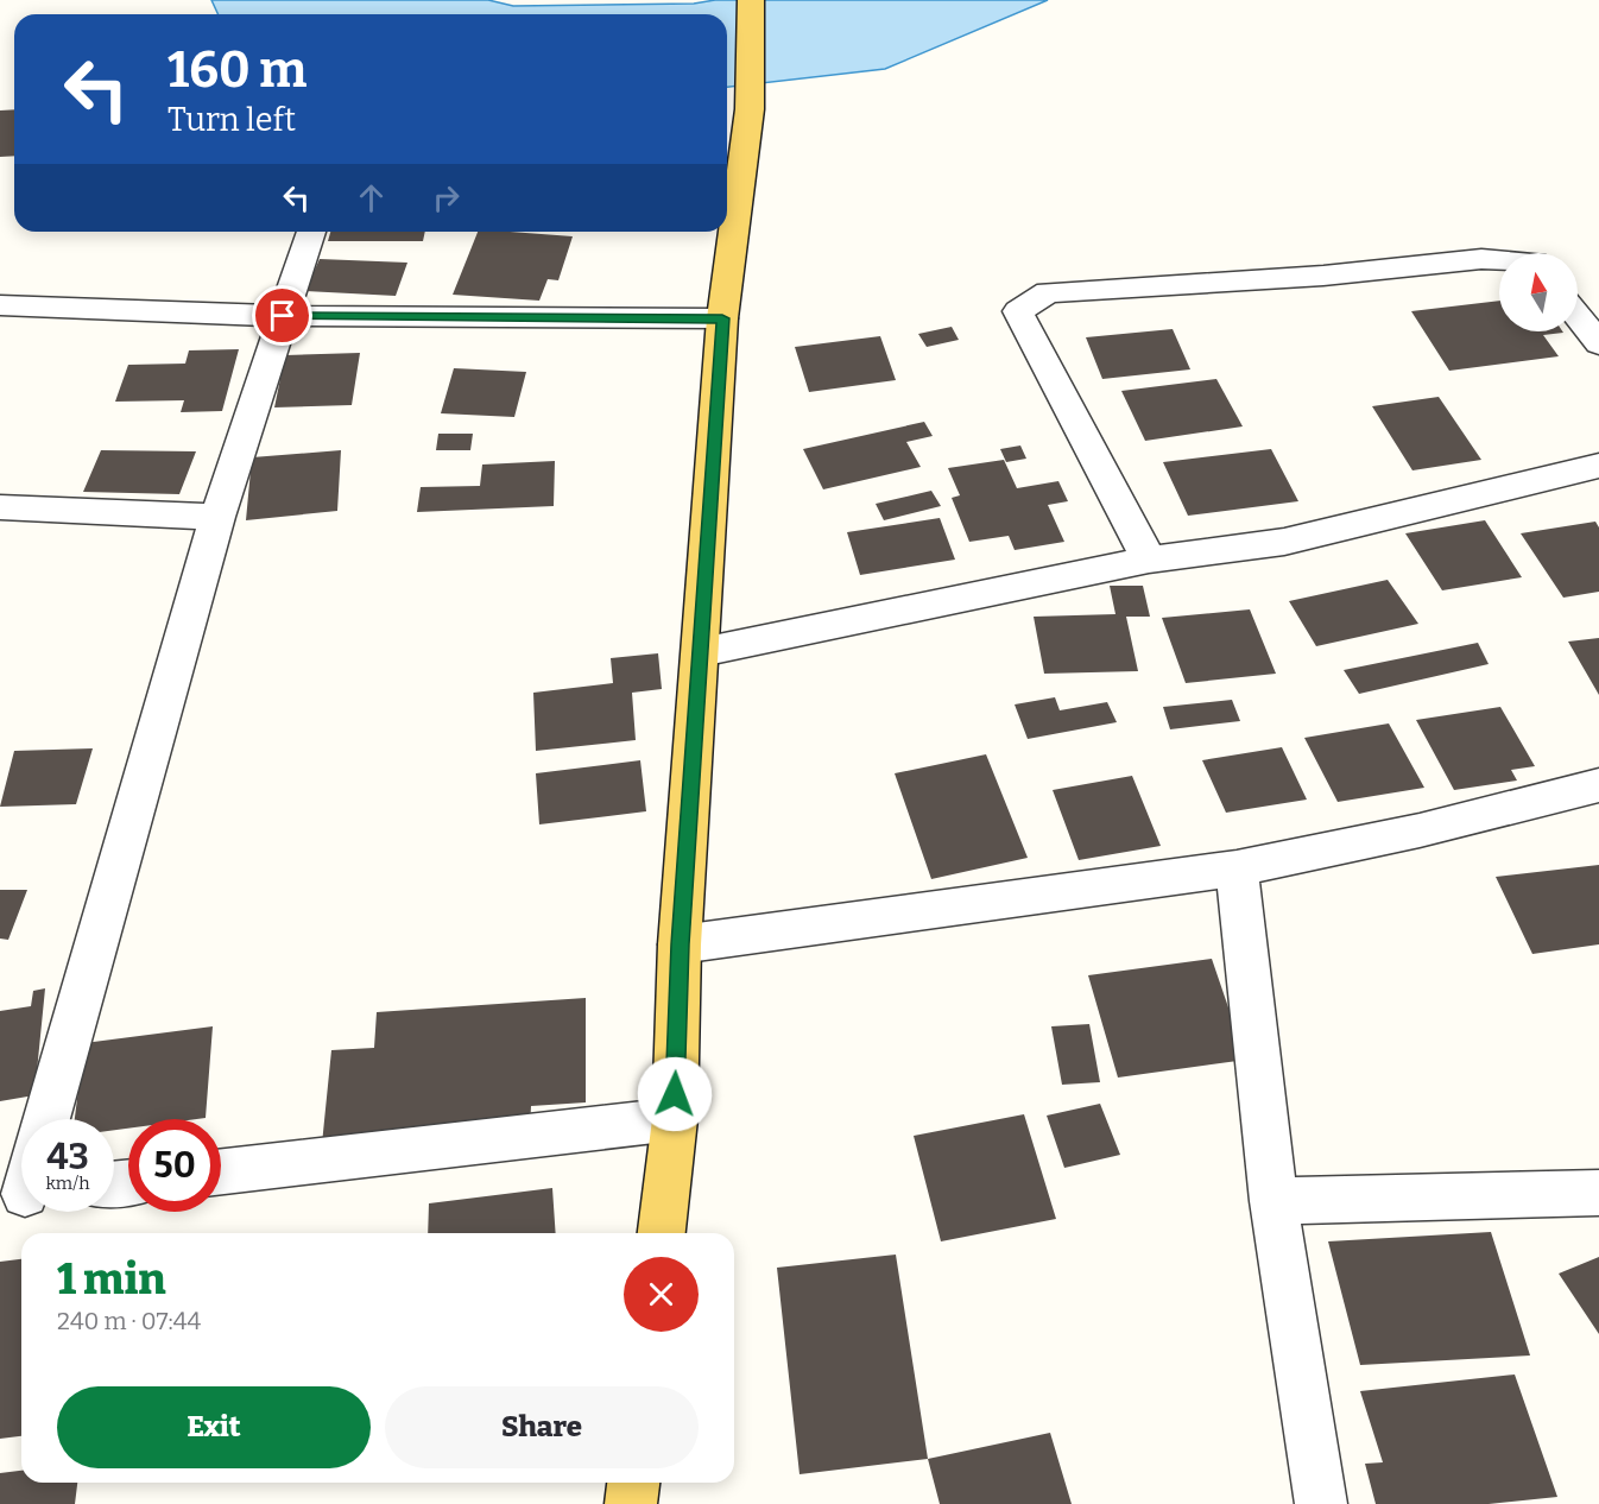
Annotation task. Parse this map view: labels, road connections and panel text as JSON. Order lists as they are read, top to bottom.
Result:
{
  "north": "top",
  "page": {
    "turn": ["160 m", "Turn left"],
    "speed": "43 km/h",
    "limit": "50",
    "heading": ["1 min", "240 m · 07:44"],
    "buttons": ["Exit", "Share"]
  }
}
